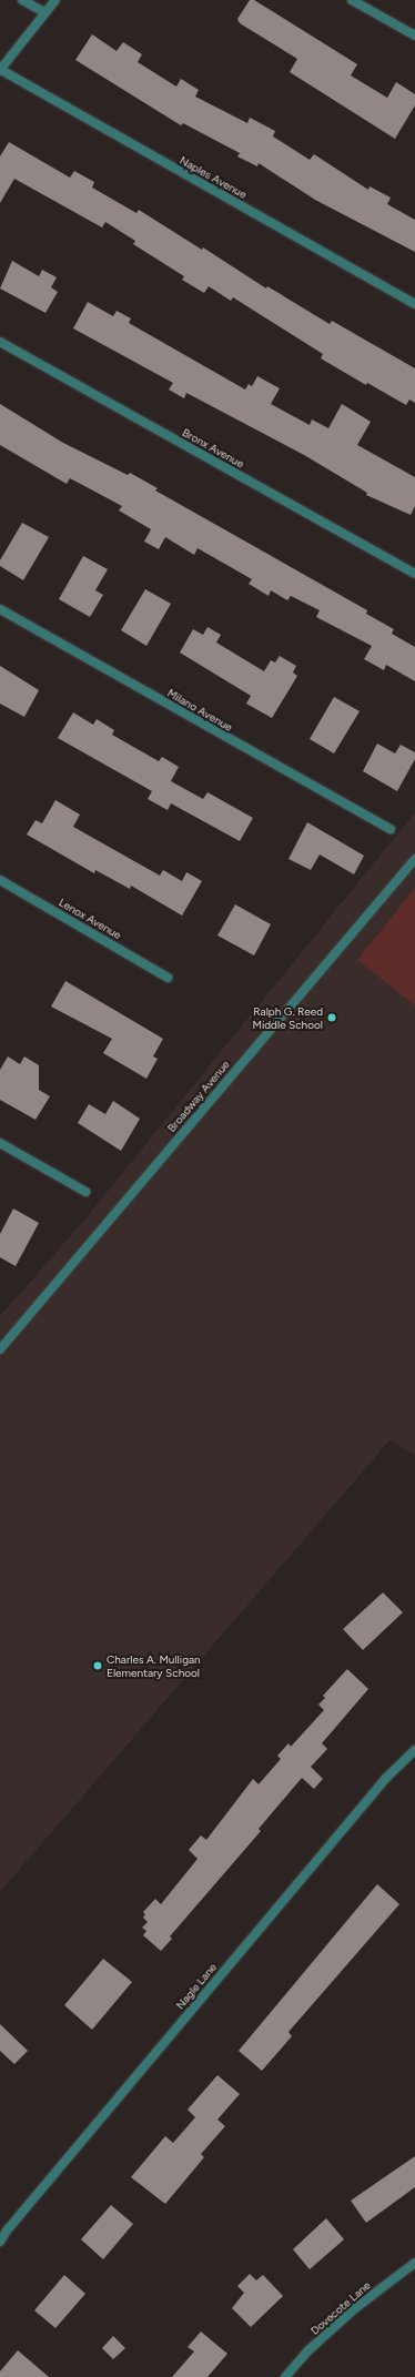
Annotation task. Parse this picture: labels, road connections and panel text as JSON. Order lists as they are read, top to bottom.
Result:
{
  "streets": {
    "street": [
      "Naples Avenue",
      "Bronx Avenue",
      "Milano Avenue",
      "Lenox Avenue",
      "Broadway Avenue",
      "Nagle Lane",
      "Dovecote Lane"
    ]
  },
  "places": ["Ralph G. Reed Middle School", "Charles A. Mulligan Elementary School"]
}
